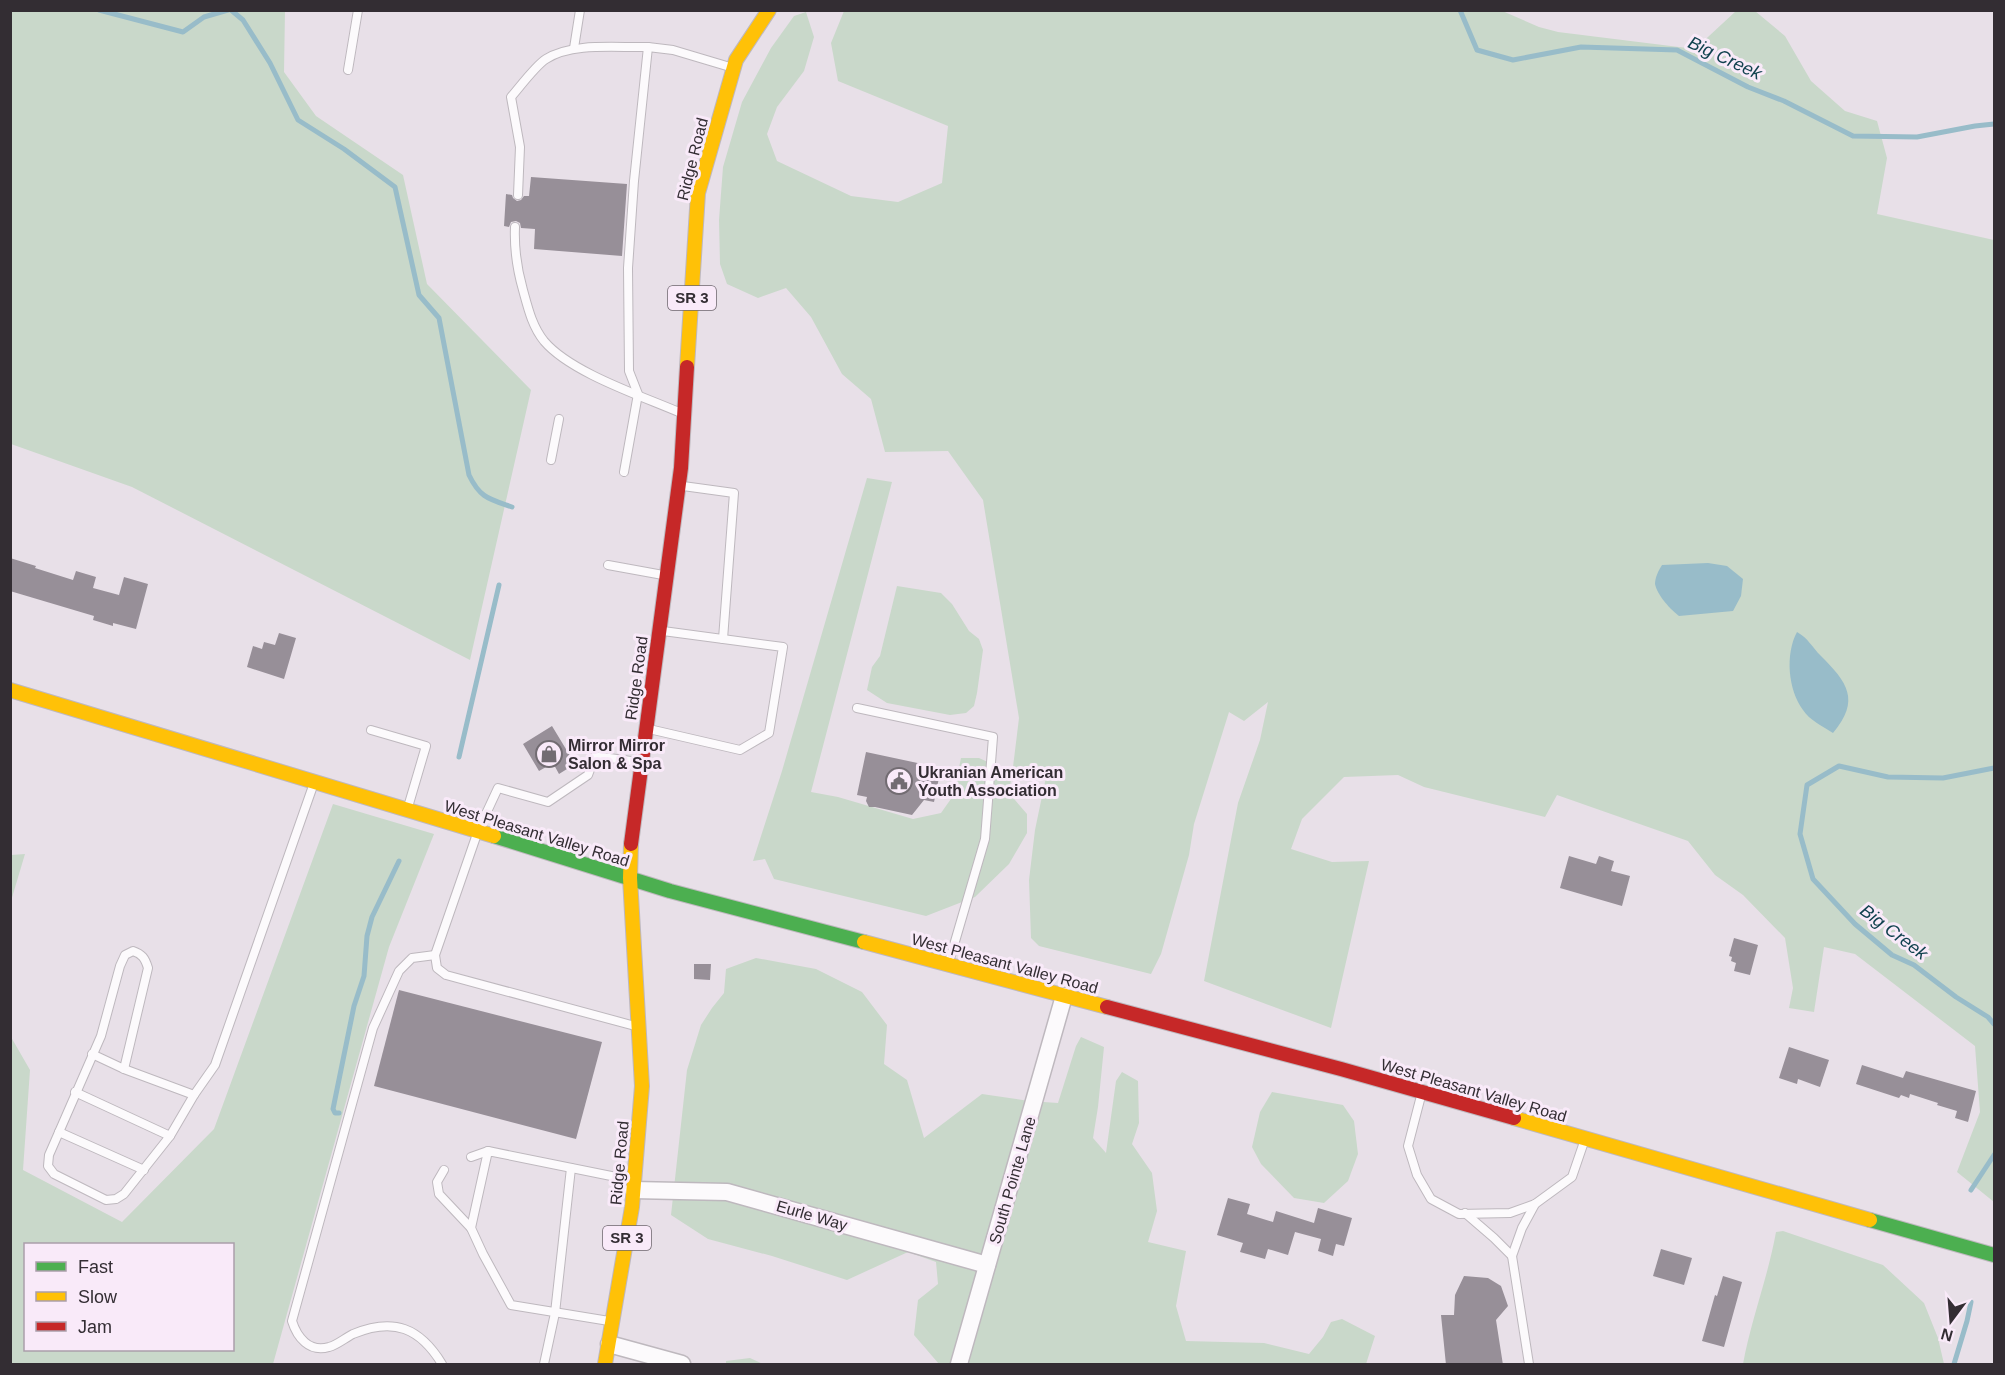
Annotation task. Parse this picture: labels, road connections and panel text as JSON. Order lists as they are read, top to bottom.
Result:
{
  "streets": {
    "main road": ["Ridge Road", "SR 3", "West Pleasant Valley Road"],
    "street": ["South Pointe Lane", "Eurle Way"]
  },
  "crossings": [
    ["Ridge Road", "West Pleasant Valley Road"],
    ["Ridge Road", "Eurle Way"],
    ["West Pleasant Valley Road", "South Pointe Lane"],
    ["South Pointe Lane", "Eurle Way"]
  ],
  "water": ["Big Creek"],
  "places": {
    "shop": ["Mirror Mirror Salon & Spa"],
    "public building": ["Ukranian American Youth Association"]
  },
  "legend": ["Fast", "Slow", "Jam"],
  "north": "bottom"
}
